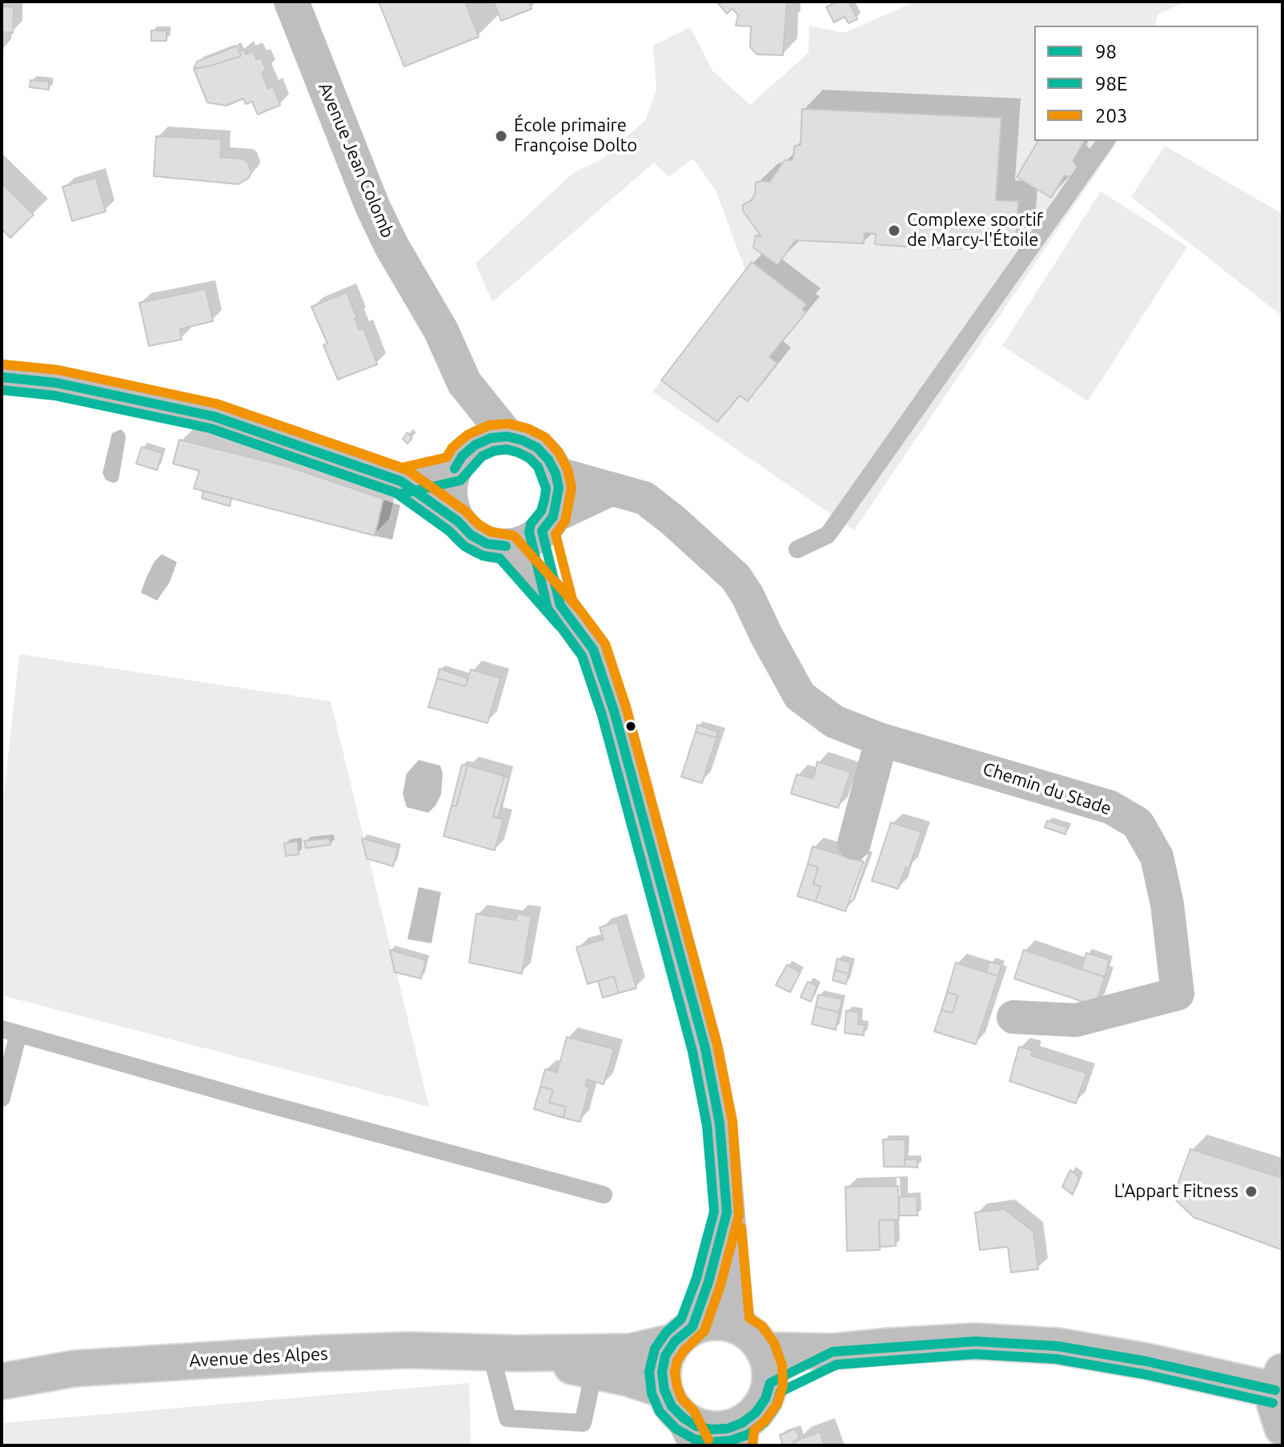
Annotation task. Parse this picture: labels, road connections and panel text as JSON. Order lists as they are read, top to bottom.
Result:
{
  "streets": {
    "street": ["Avenue Jean Colomb", "Chemin du Stade", "Avenue des Alpes"]
  },
  "crossings": [
    ["Avenue Jean Colomb", "Chemin du Stade"]
  ],
  "places": ["École primaire Françoise Dolto", "Complexe sportif de Marcy-l'Étoile", "L'Appart Fitness"],
  "lines": ["transit line 203", "transit line 98", "transit line 98E"],
  "legend": ["98", "98E", "203"]
}
